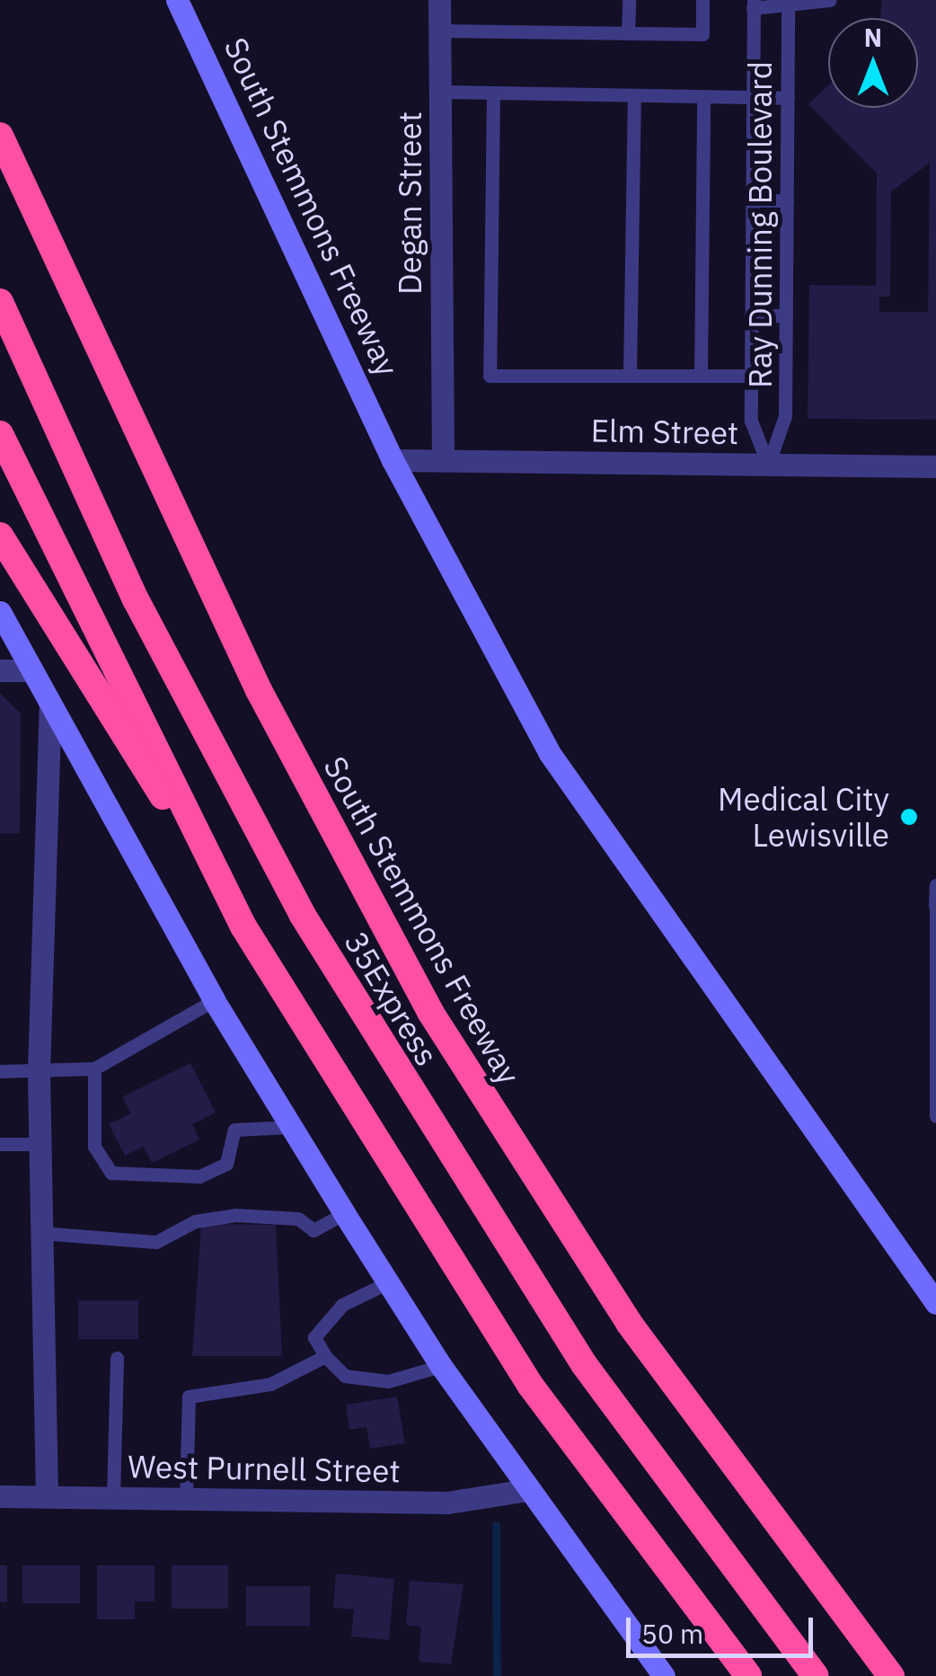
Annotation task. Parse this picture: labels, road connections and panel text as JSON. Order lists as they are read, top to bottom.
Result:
{
  "streets": {
    "highway": ["South Stemmons Freeway", "35Express"],
    "street": ["Degan Street", "Elm Street", "West Purnell Street"],
    "lane": ["Ray Dunning Boulevard"]
  },
  "crossings": [
    ["Degan Street", "Elm Street"],
    ["South Stemmons Freeway", "Elm Street"],
    ["Ray Dunning Boulevard", "Elm Street"]
  ],
  "places": ["Medical City Lewisville"],
  "scale_bar": "50 m",
  "north": "top"
}
